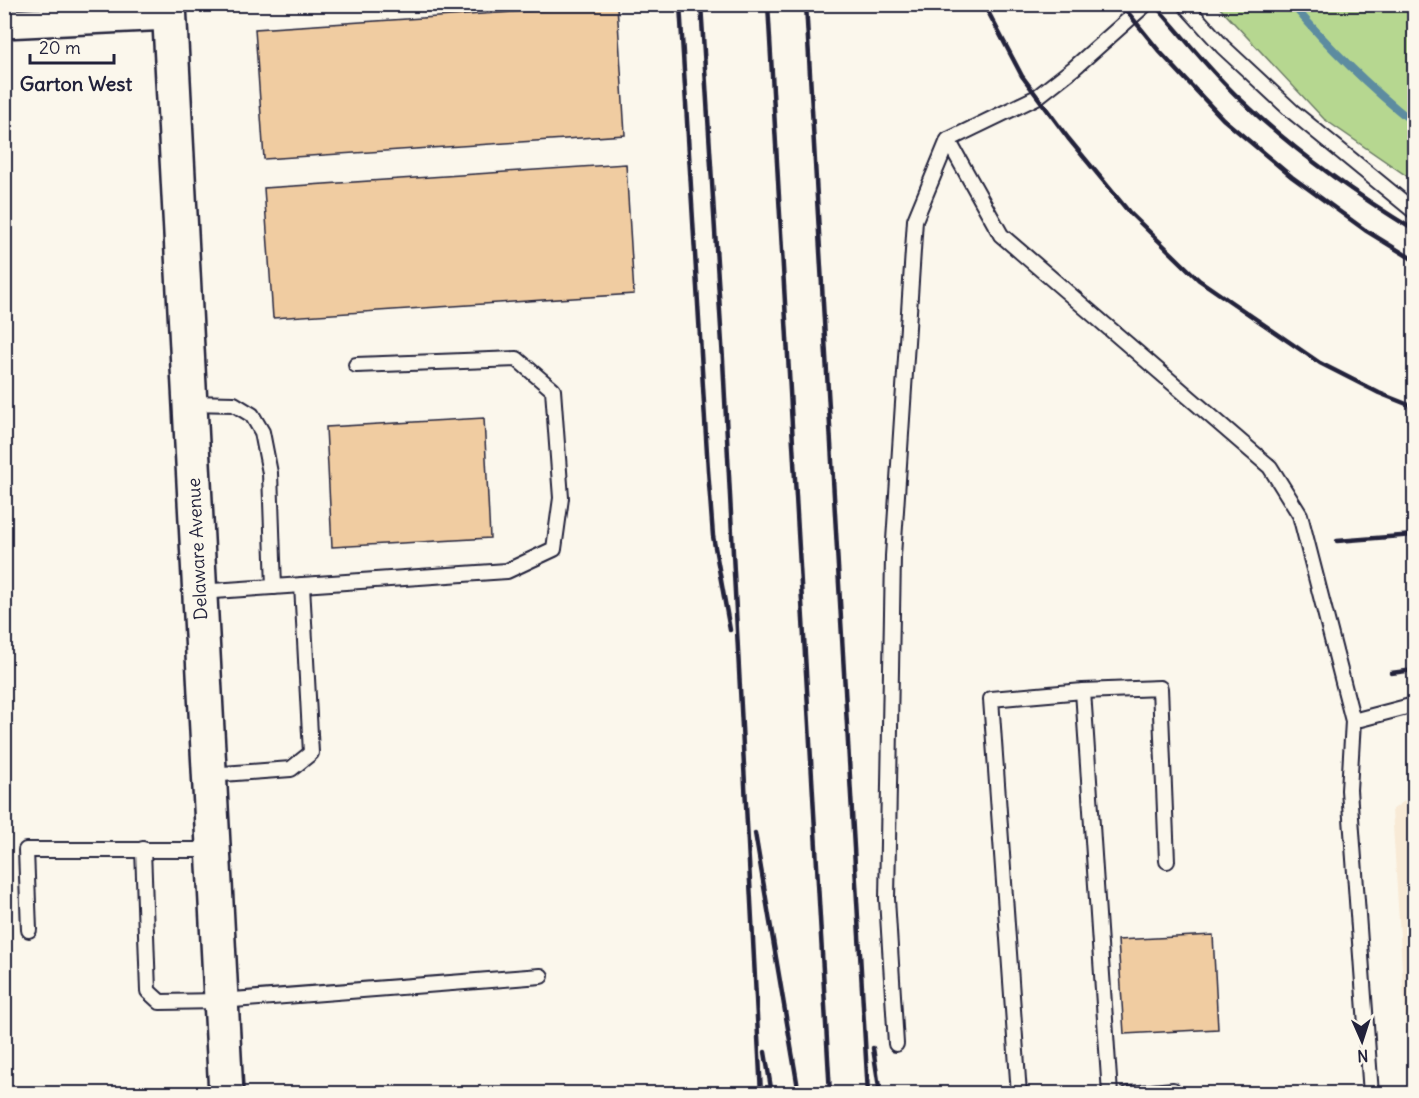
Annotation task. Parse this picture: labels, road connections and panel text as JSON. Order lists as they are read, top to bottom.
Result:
{
  "streets": {
    "main road": ["Delaware Avenue"]
  },
  "districts": ["Garton West"],
  "scale_bar": "20 m",
  "north": "bottom"
}
